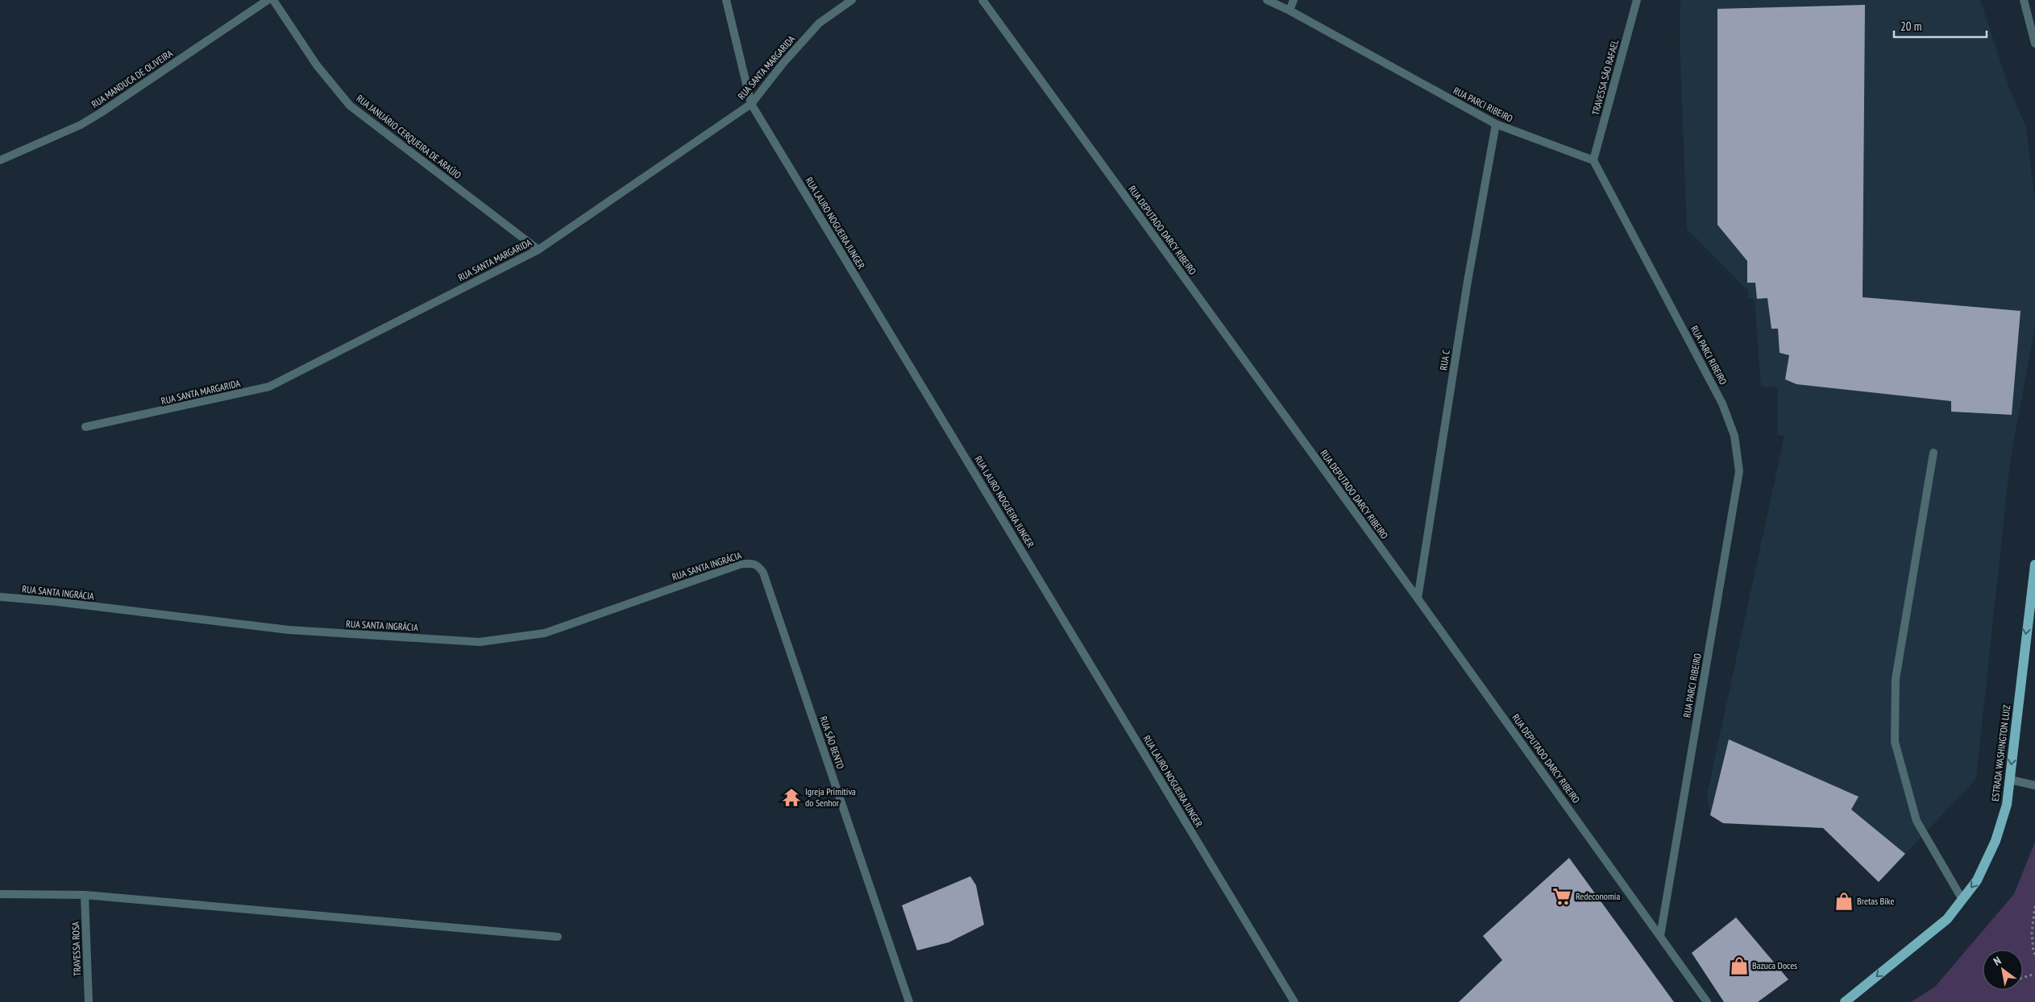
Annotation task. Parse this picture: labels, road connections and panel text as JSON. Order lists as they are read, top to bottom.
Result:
{
  "streets": {
    "main road": ["ESTRADA WASHINGTON LUIZ"],
    "street": [
      "RUA SANTA MARGARIDA",
      "TRAVESSA SÃO RAFAEL",
      "RUA MANDUCA DE OLIVEIRA",
      "RUA PARCI RIBEIRO",
      "RUA JANUÁRIO CERQUEIRA DE ARAÚJO",
      "RUA LAURO NOGUEIRA JUNGER",
      "RUA DEPUTADO DARCY RIBEIRO",
      "RUA C",
      "RUA SANTA INGRÁCIA",
      "RUA SÃO BENTO",
      "TRAVESSA ROSA"
    ]
  },
  "crossings": [
    ["RUA SANTA MARGARIDA", "RUA JANUÁRIO CERQUEIRA DE ARAÚJO"],
    ["RUA SANTA MARGARIDA", "RUA LAURO NOGUEIRA JUNGER"],
    ["TRAVESSA SÃO RAFAEL", "RUA PARCI RIBEIRO"],
    ["RUA PARCI RIBEIRO", "RUA DEPUTADO DARCY RIBEIRO"],
    ["RUA PARCI RIBEIRO", "RUA C"],
    ["RUA DEPUTADO DARCY RIBEIRO", "RUA C"],
    ["RUA SANTA INGRÁCIA", "RUA SÃO BENTO"]
  ],
  "one_way": ["ESTRADA WASHINGTON LUIZ"],
  "places": {
    "temple": ["Igreja Primitiva do Senhor"],
    "supermarket": ["Redeconomia"],
    "shop": ["Bretas Bike", "Bazuca Doces"]
  },
  "scale_bar": "20 m",
  "north": "top left"
}
